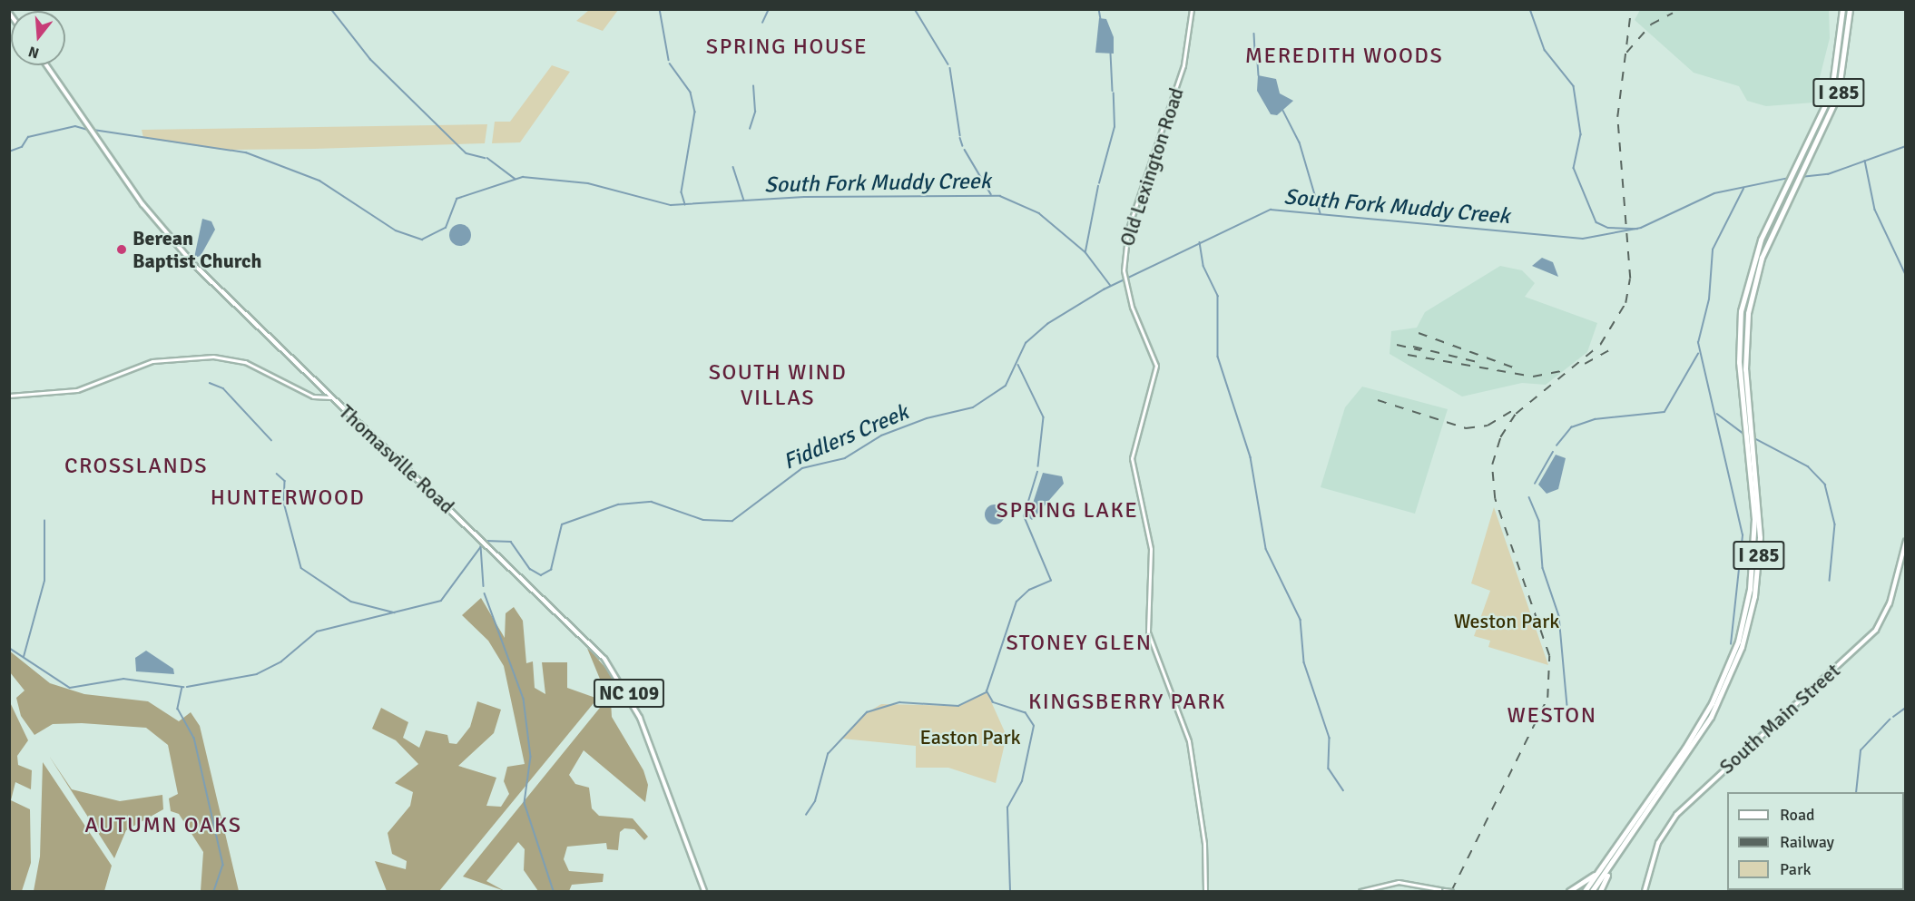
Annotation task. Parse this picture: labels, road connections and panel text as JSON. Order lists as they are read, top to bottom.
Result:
{
  "streets": {
    "highway": ["I 285"],
    "main road": ["Thomasville Road", "NC 109", "South Main Street"],
    "street": ["Old Lexington Road"]
  },
  "districts": [
    "SPRING HOUSE",
    "MEREDITH WOODS",
    "SOUTH WIND VILLAS",
    "CROSSLANDS",
    "HUNTERWOOD",
    "SPRING LAKE",
    "STONEY GLEN",
    "KINGSBERRY PARK",
    "WESTON",
    "AUTUMN OAKS"
  ],
  "water": ["South Fork Muddy Creek", "Fiddlers Creek"],
  "parks": ["Weston Park", "Easton Park"],
  "places": ["Berean Baptist Church"],
  "legend": ["Road", "Railway", "Park"],
  "north": "bottom"
}
